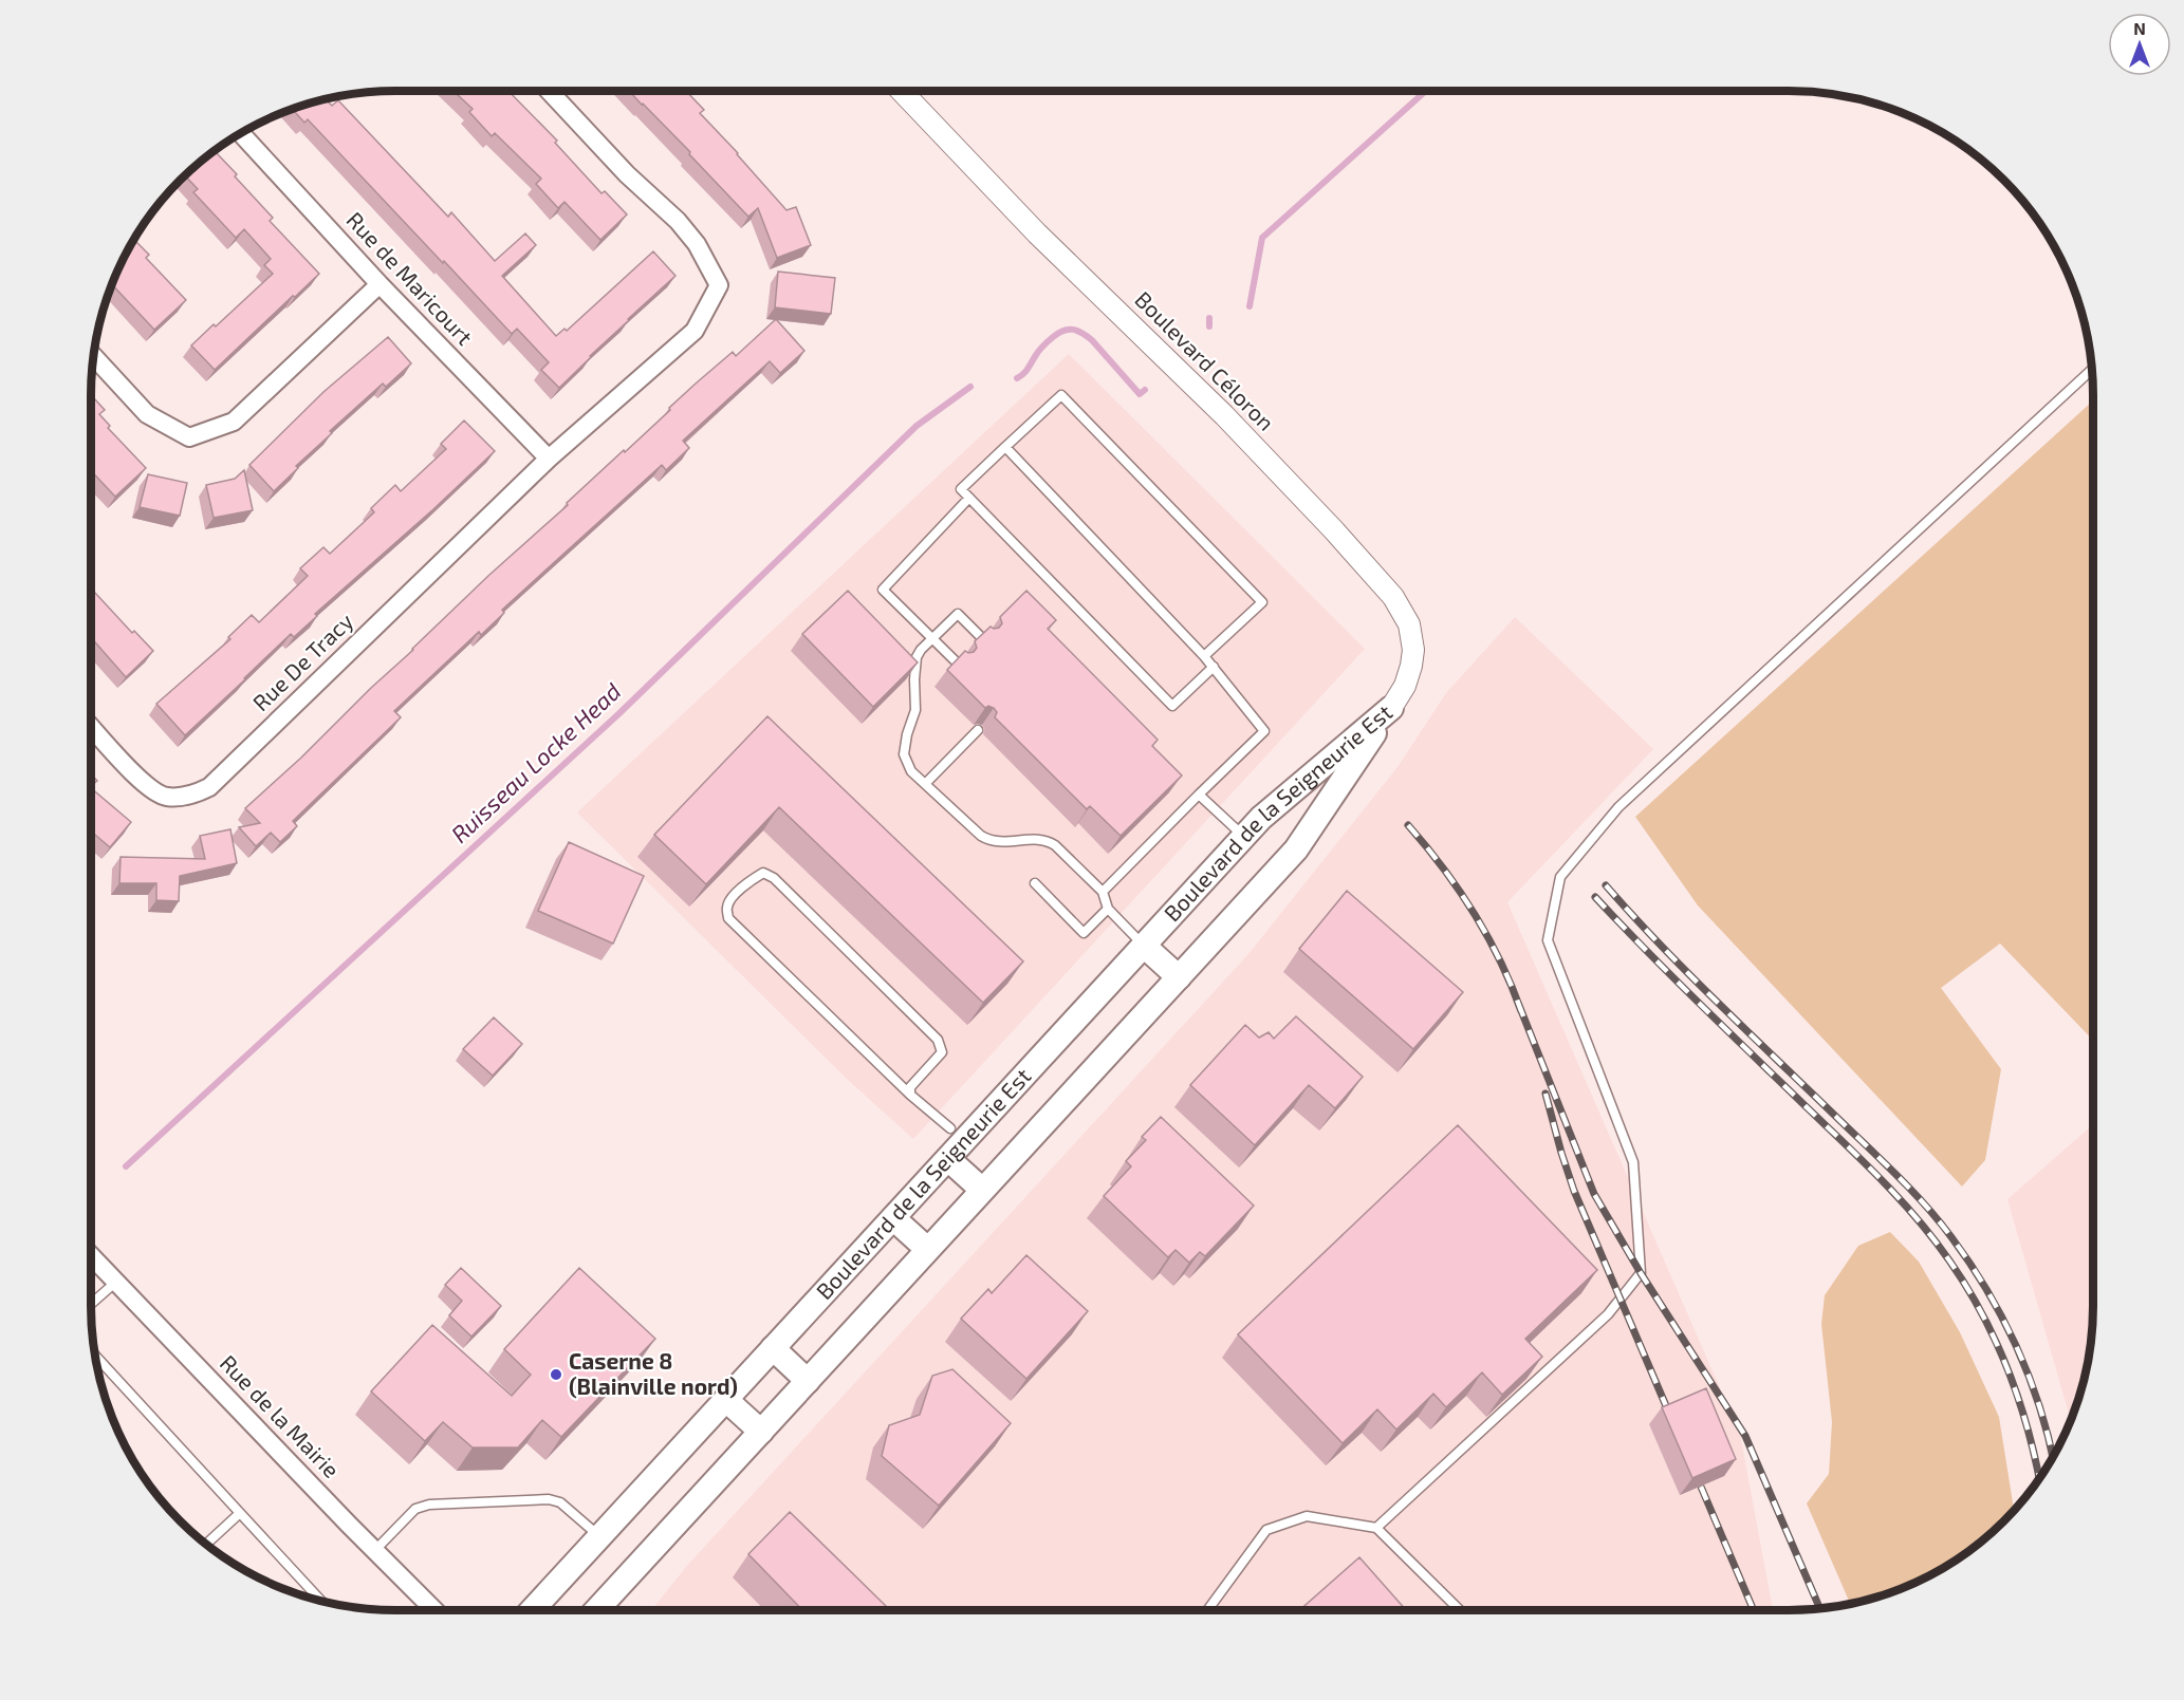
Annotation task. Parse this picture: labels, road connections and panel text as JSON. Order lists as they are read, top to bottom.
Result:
{
  "streets": {
    "main road": ["Boulevard de la Seigneurie Est"],
    "street": [
      "Rue de Maricourt",
      "Boulevard Céloron",
      "Rue De Tracy",
      "Rue de la Mairie"
    ]
  },
  "crossings": [
    ["Rue de Maricourt", "Rue De Tracy"],
    ["Boulevard Céloron", "Boulevard de la Seigneurie Est"]
  ],
  "water": ["Ruisseau Locke Head"],
  "places": ["Caserne 8 (Blainville nord)"],
  "north": "top"
}
